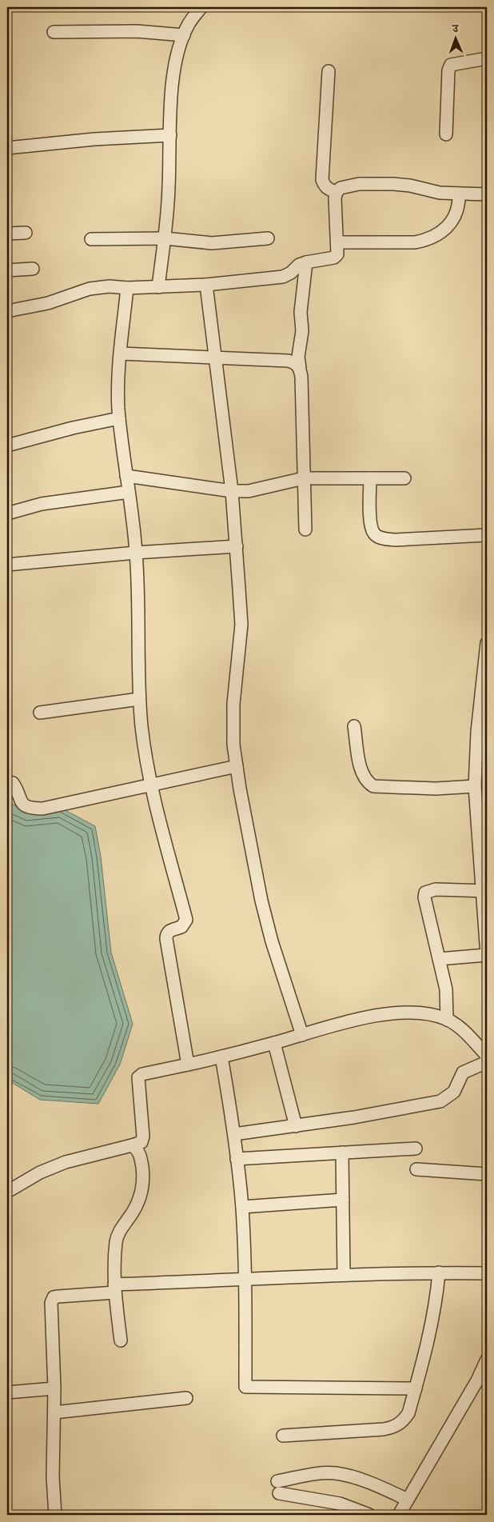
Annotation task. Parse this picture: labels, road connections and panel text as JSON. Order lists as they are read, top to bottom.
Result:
{
  "north": "top"
}
